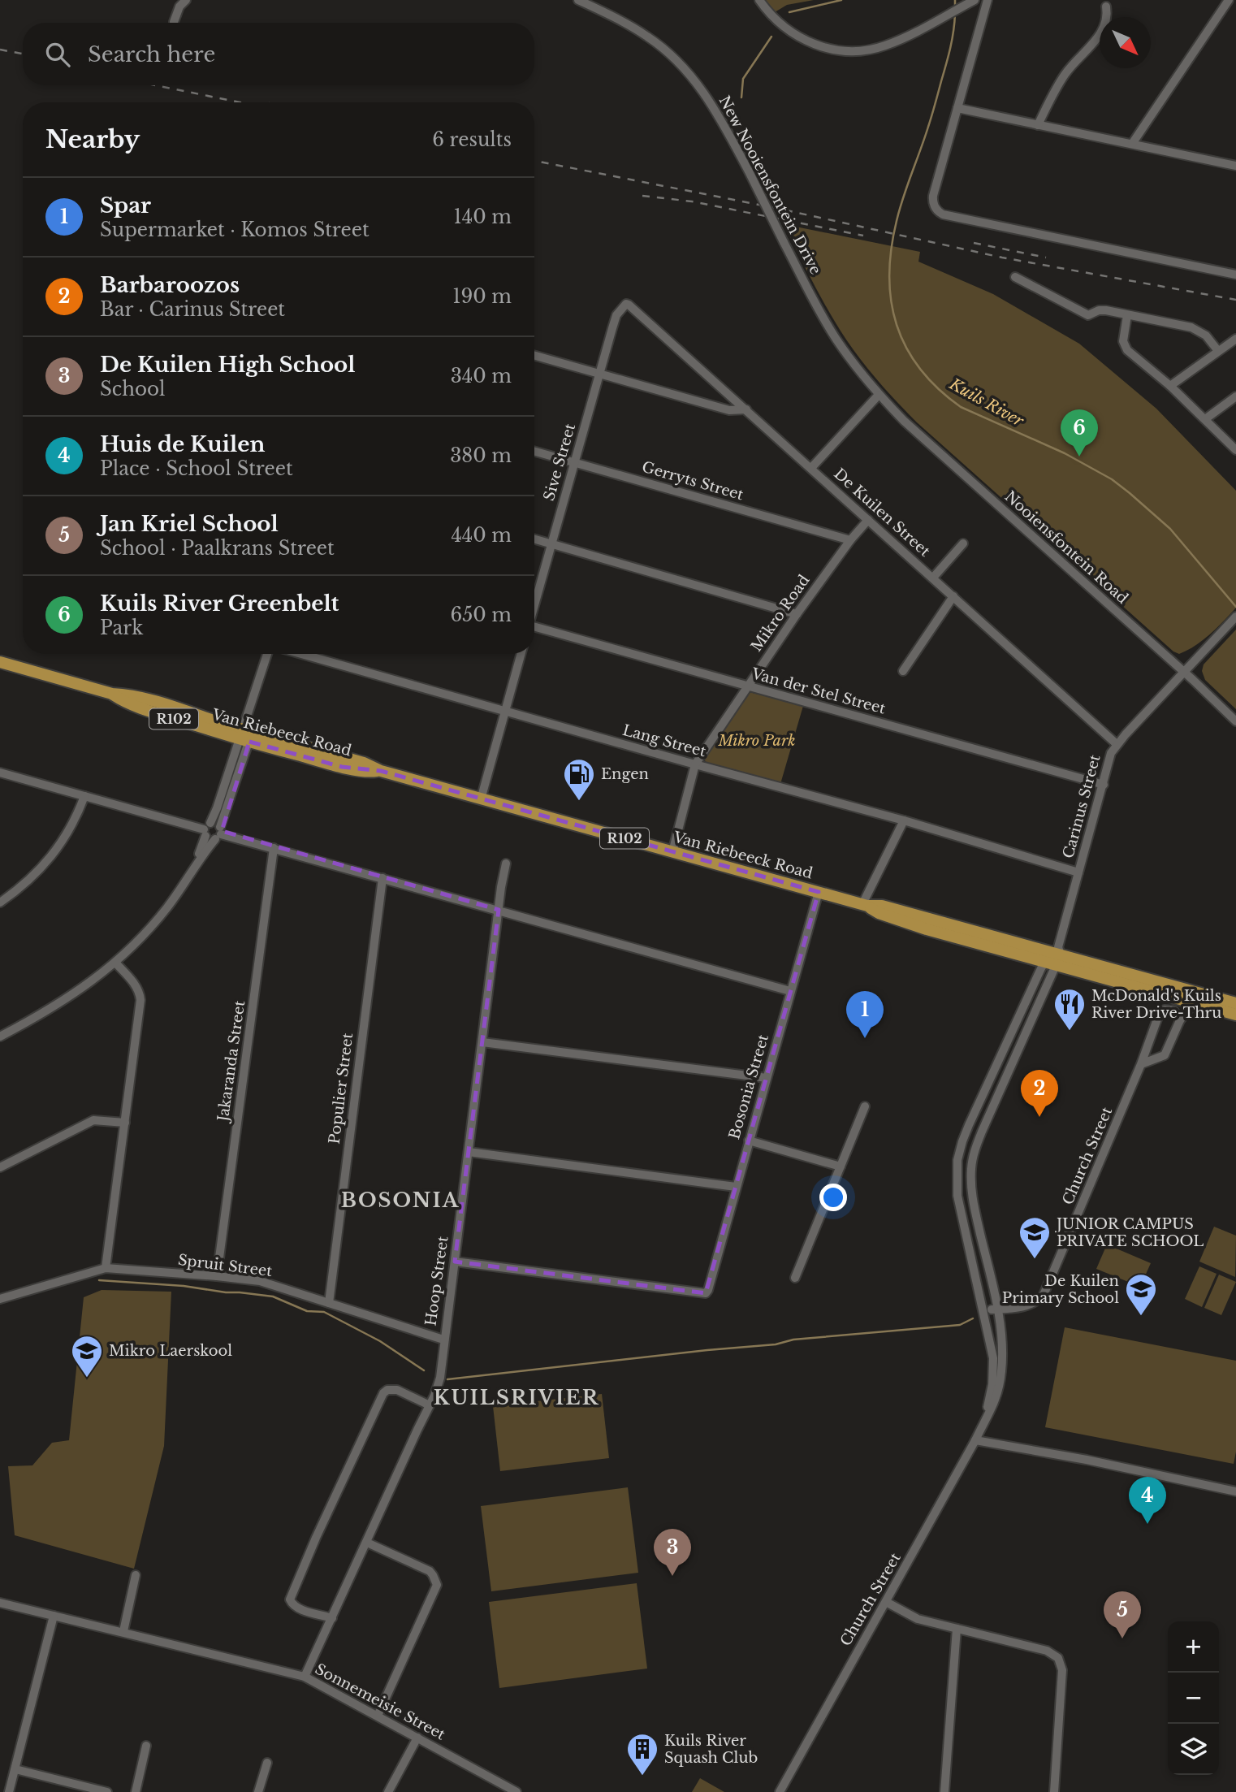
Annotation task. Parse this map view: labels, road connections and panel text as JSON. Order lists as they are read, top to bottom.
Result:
{
  "streets": {
    "main road": ["R102", "Van Riebeeck Road"],
    "street": [
      "New Nooiensfontein Drive",
      "Sive Street",
      "Gerryts Street",
      "De Kuilen Street",
      "Nooiensfontein Road",
      "Mikro Road",
      "Van der Stel Street",
      "Lang Street",
      "Carinus Street",
      "Jakaranda Street",
      "Bosonia Street",
      "Populier Street",
      "Church Street",
      "Spruit Street",
      "Hoop Street",
      "Sonnemeisie Street"
    ]
  },
  "crossings": [
    ["New Nooiensfontein Drive", "Nooiensfontein Road"],
    ["Sive Street", "Gerryts Street"],
    ["Sive Street", "De Kuilen Street"],
    ["Gerryts Street", "Mikro Road"],
    ["De Kuilen Street", "Mikro Road"],
    ["De Kuilen Street", "Carinus Street"],
    ["Nooiensfontein Road", "Carinus Street"],
    ["Mikro Road", "Van der Stel Street"],
    ["Mikro Road", "Van Riebeeck Road"],
    ["Mikro Road", "Lang Street"],
    ["Van der Stel Street", "Carinus Street"],
    ["Van Riebeeck Road", "Carinus Street"],
    ["Van Riebeeck Road", "Bosonia Street"],
    ["Lang Street", "Carinus Street"],
    ["Carinus Street", "Church Street"],
    ["Jakaranda Street", "Spruit Street"],
    ["Bosonia Street", "Hoop Street"],
    ["Populier Street", "Spruit Street"],
    ["Spruit Street", "Hoop Street"],
    ["Hoop Street", "Sonnemeisie Street"]
  ],
  "districts": ["BOSONIA", "KUILSRIVIER"],
  "water": ["Kuils River"],
  "parks": ["Mikro Park"],
  "places": {
    "fuel station": ["Engen"],
    "restaurant": ["McDonald's Kuils River Drive-Thru"],
    "school or university": ["JUNIOR CAMPUS PRIVATE SCHOOL", "De Kuilen Primary School", "Mikro Laerskool"],
    "building": ["Kuils River Squash Club"]
  },
  "north": "bottom right",
  "page": {
    "search": "Search here",
    "heading": ["Nearby", "6 results"],
    "list": [
      {
        "mark": "1",
        "name": "Spar",
        "note": "Supermarket · Komos Street",
        "value": "140 m"
      },
      {
        "mark": "2",
        "name": "Barbaroozos",
        "note": "Bar · Carinus Street",
        "value": "190 m"
      },
      {
        "mark": "3",
        "name": "De Kuilen High School",
        "note": "School",
        "value": "340 m"
      },
      {
        "mark": "4",
        "name": "Huis de Kuilen",
        "note": "Place · School Street",
        "value": "380 m"
      },
      {
        "mark": "5",
        "name": "Jan Kriel School",
        "note": "School · Paalkrans Street",
        "value": "440 m"
      },
      {
        "mark": "6",
        "name": "Kuils River Greenbelt",
        "note": "Park",
        "value": "650 m"
      }
    ],
    "pins": [
      "6",
      "1",
      "2",
      "4",
      "3",
      "5"
    ],
    "map_buttons": ["+", "−"]
  }
}
